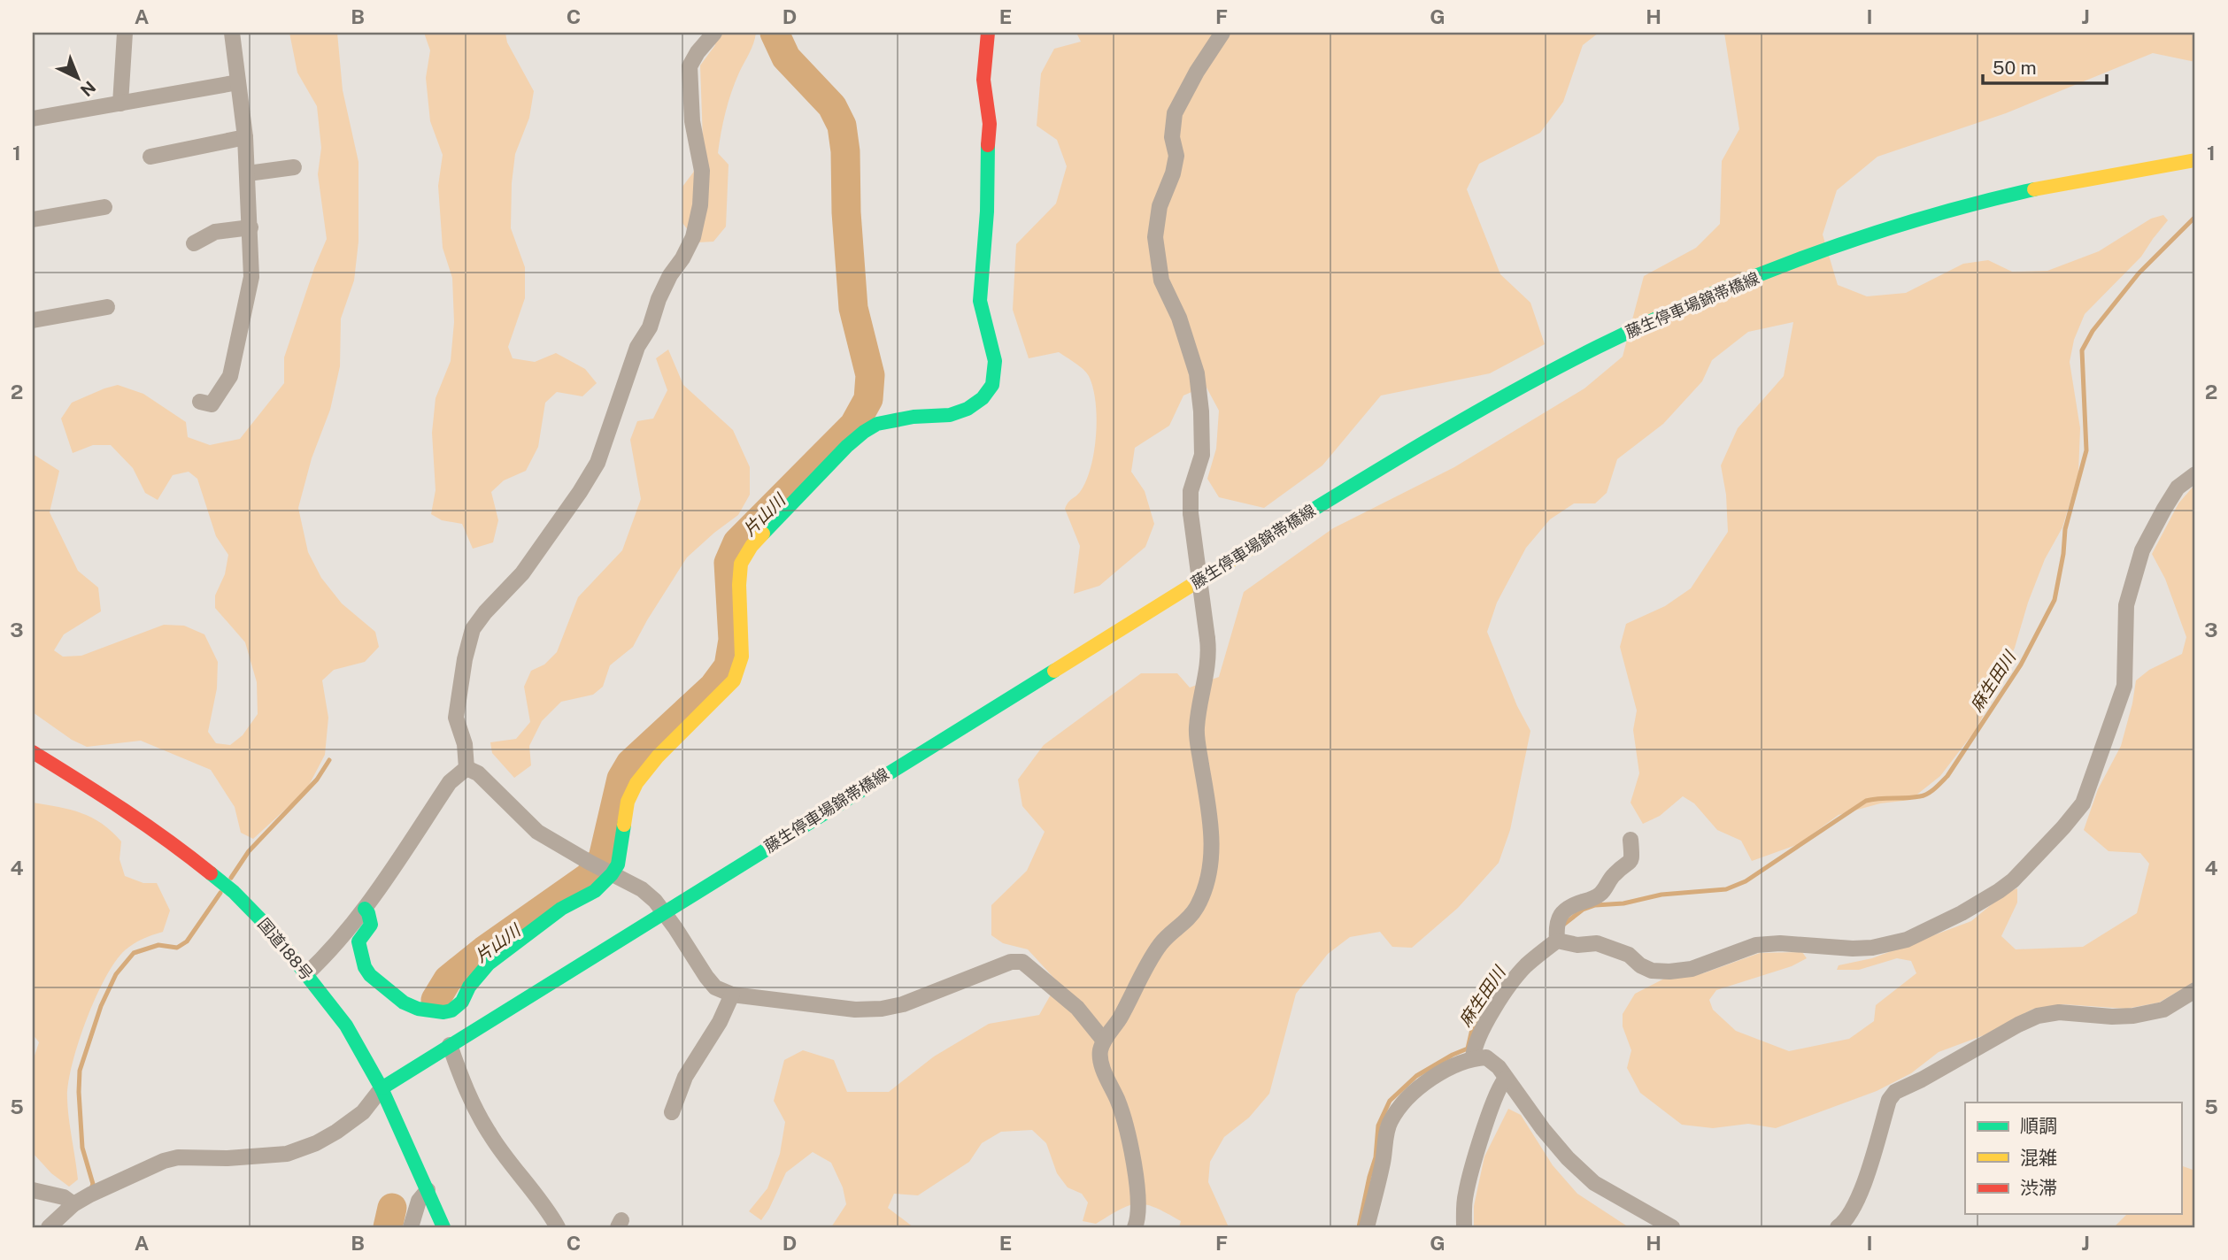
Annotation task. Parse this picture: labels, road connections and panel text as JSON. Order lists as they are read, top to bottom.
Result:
{
  "streets": {
    "main road": ["藤生停車場錦帯橋線", "国道188号"]
  },
  "crossings": [
    ["藤生停車場錦帯橋線", "国道188号"]
  ],
  "water": ["片山川", "麻生田川"],
  "legend": ["順調", "混雑", "渋滞"],
  "scale_bar": "50 m",
  "north": "bottom right",
  "grid": {
    "columns": [
      "A",
      "B",
      "C",
      "D",
      "E",
      "F",
      "G",
      "H",
      "I",
      "J"
    ],
    "rows": [
      "1",
      "2",
      "3",
      "4",
      "5"
    ]
  }
}
